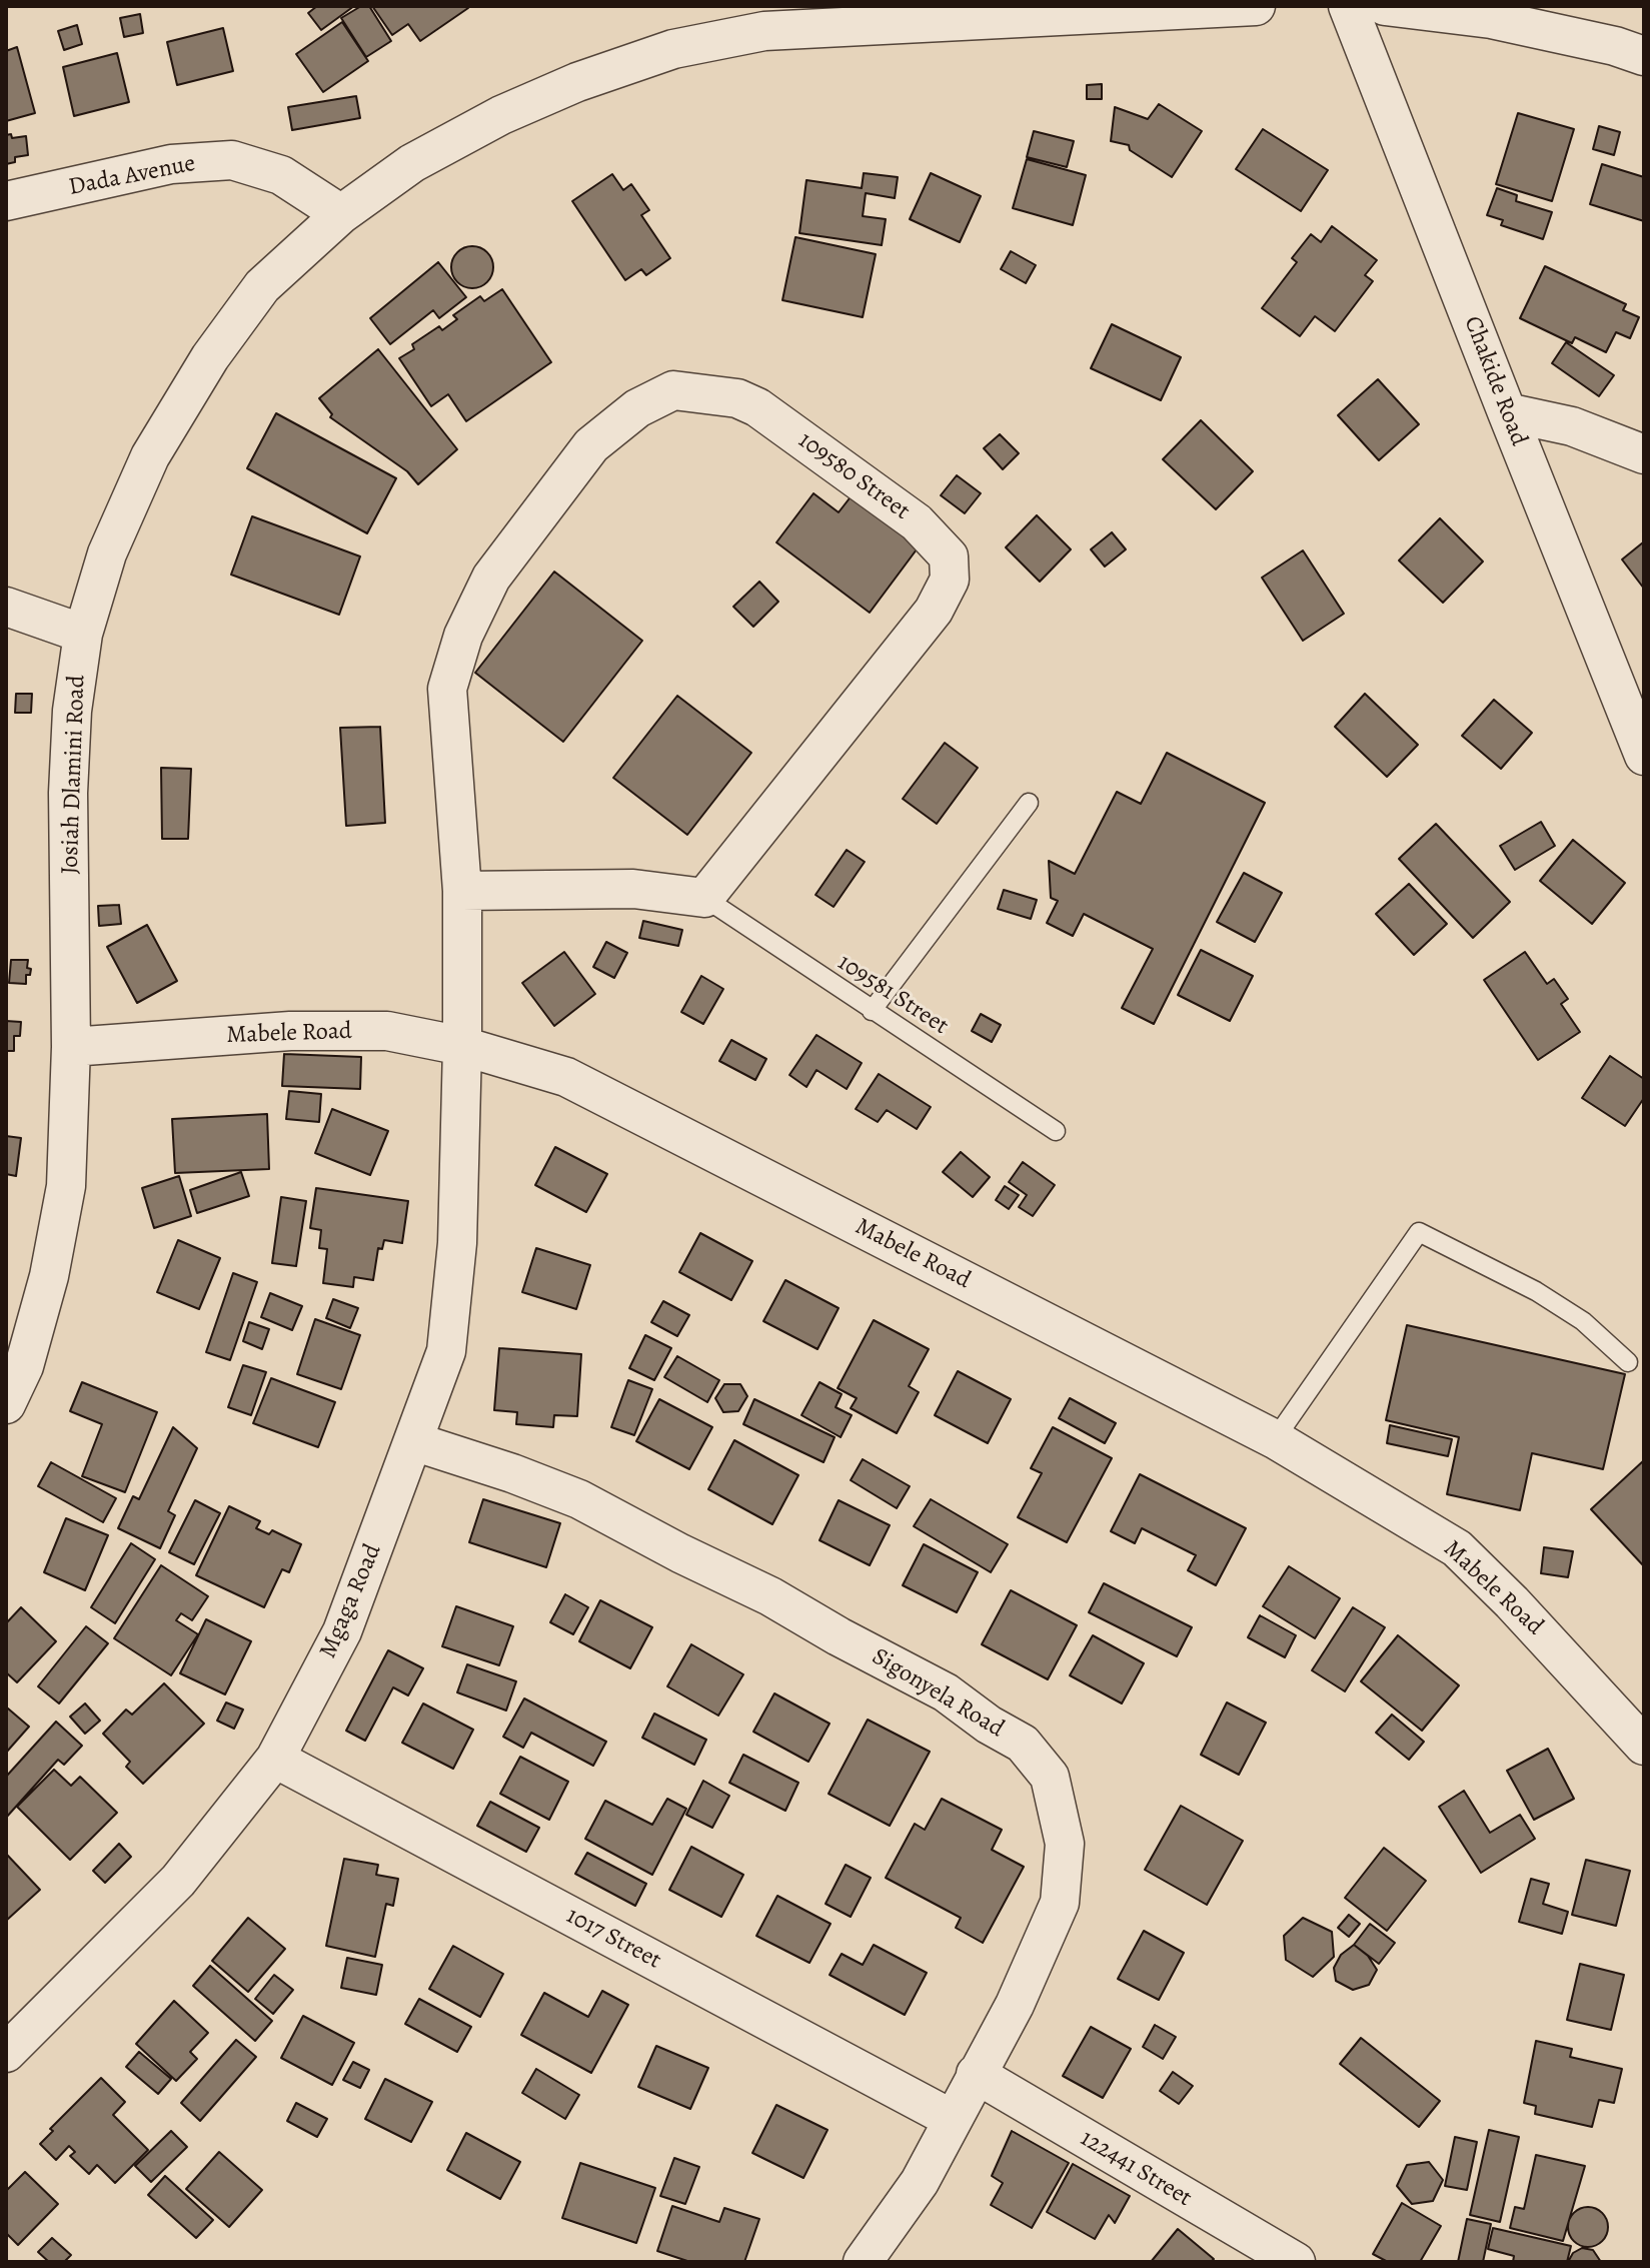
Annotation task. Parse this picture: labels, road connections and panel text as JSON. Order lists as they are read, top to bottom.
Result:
{
  "streets": {
    "street": [
      "Dada Avenue",
      "Chakide Road",
      "109580 Street",
      "Josiah Dlamini Road",
      "Mabele Road",
      "Mgaga Road",
      "Sigonyela Road",
      "1017 Street",
      "122441 Street"
    ],
    "lane": ["109581 Street"]
  },
  "crossings": [
    ["Dada Avenue", "Josiah Dlamini Road"],
    ["109580 Street", "109581 Street"],
    ["109580 Street", "Mabele Road"],
    ["109580 Street", "Mgaga Road"],
    ["Josiah Dlamini Road", "Mabele Road"],
    ["Mabele Road", "Mgaga Road"],
    ["Mgaga Road", "Sigonyela Road"],
    ["Mgaga Road", "1017 Street"],
    ["Sigonyela Road", "1017 Street"],
    ["Sigonyela Road", "122441 Street"]
  ]
}
